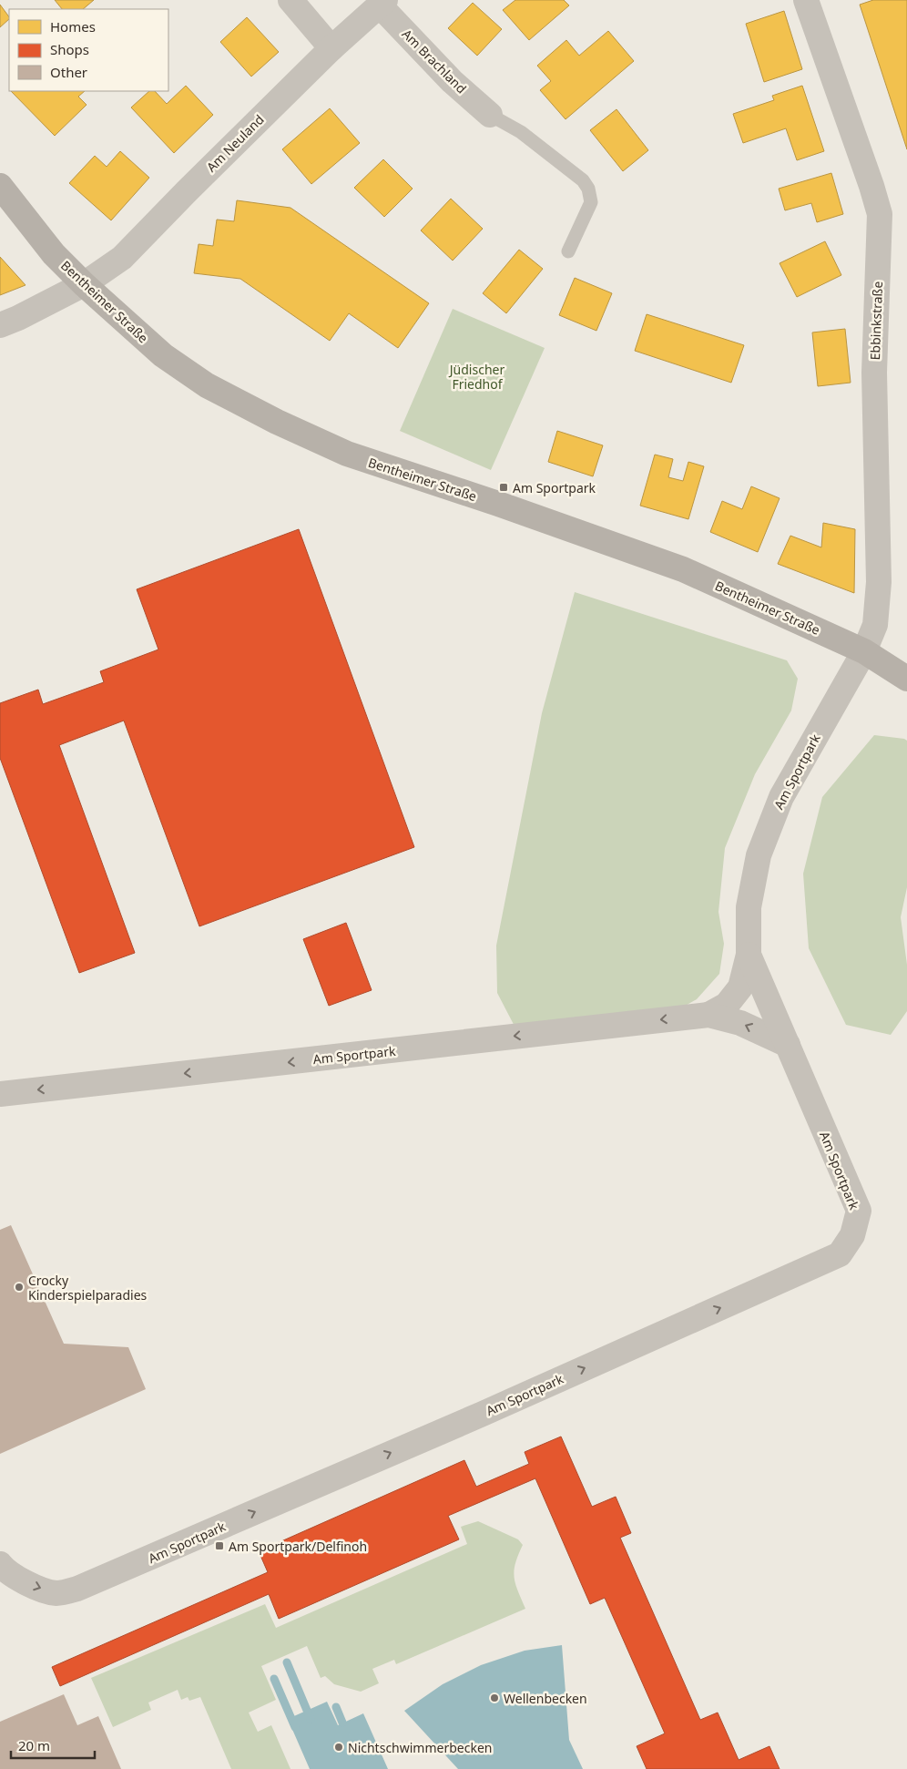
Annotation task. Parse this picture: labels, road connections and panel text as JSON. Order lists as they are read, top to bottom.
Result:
{
  "streets": {
    "street": [
      "Am Brachland",
      "Am Neuland",
      "Bentheimer Straße",
      "Ebbinkstraße",
      "Am Sportpark"
    ]
  },
  "crossings": [
    ["Am Brachland", "Am Neuland"],
    ["Am Neuland", "Bentheimer Straße"],
    ["Bentheimer Straße", "Ebbinkstraße"],
    ["Bentheimer Straße", "Am Sportpark"],
    ["Ebbinkstraße", "Am Sportpark"]
  ],
  "parks": ["Jüdischer Friedhof"],
  "places": {
    "transit": ["Am Sportpark", "Am Sportpark/Delfinoh"],
    "other": ["Crocky Kinderspielparadies", "Wellenbecken", "Nichtschwimmerbecken"]
  },
  "legend": ["Homes", "Shops", "Other"],
  "scale_bar": "20 m"
}
